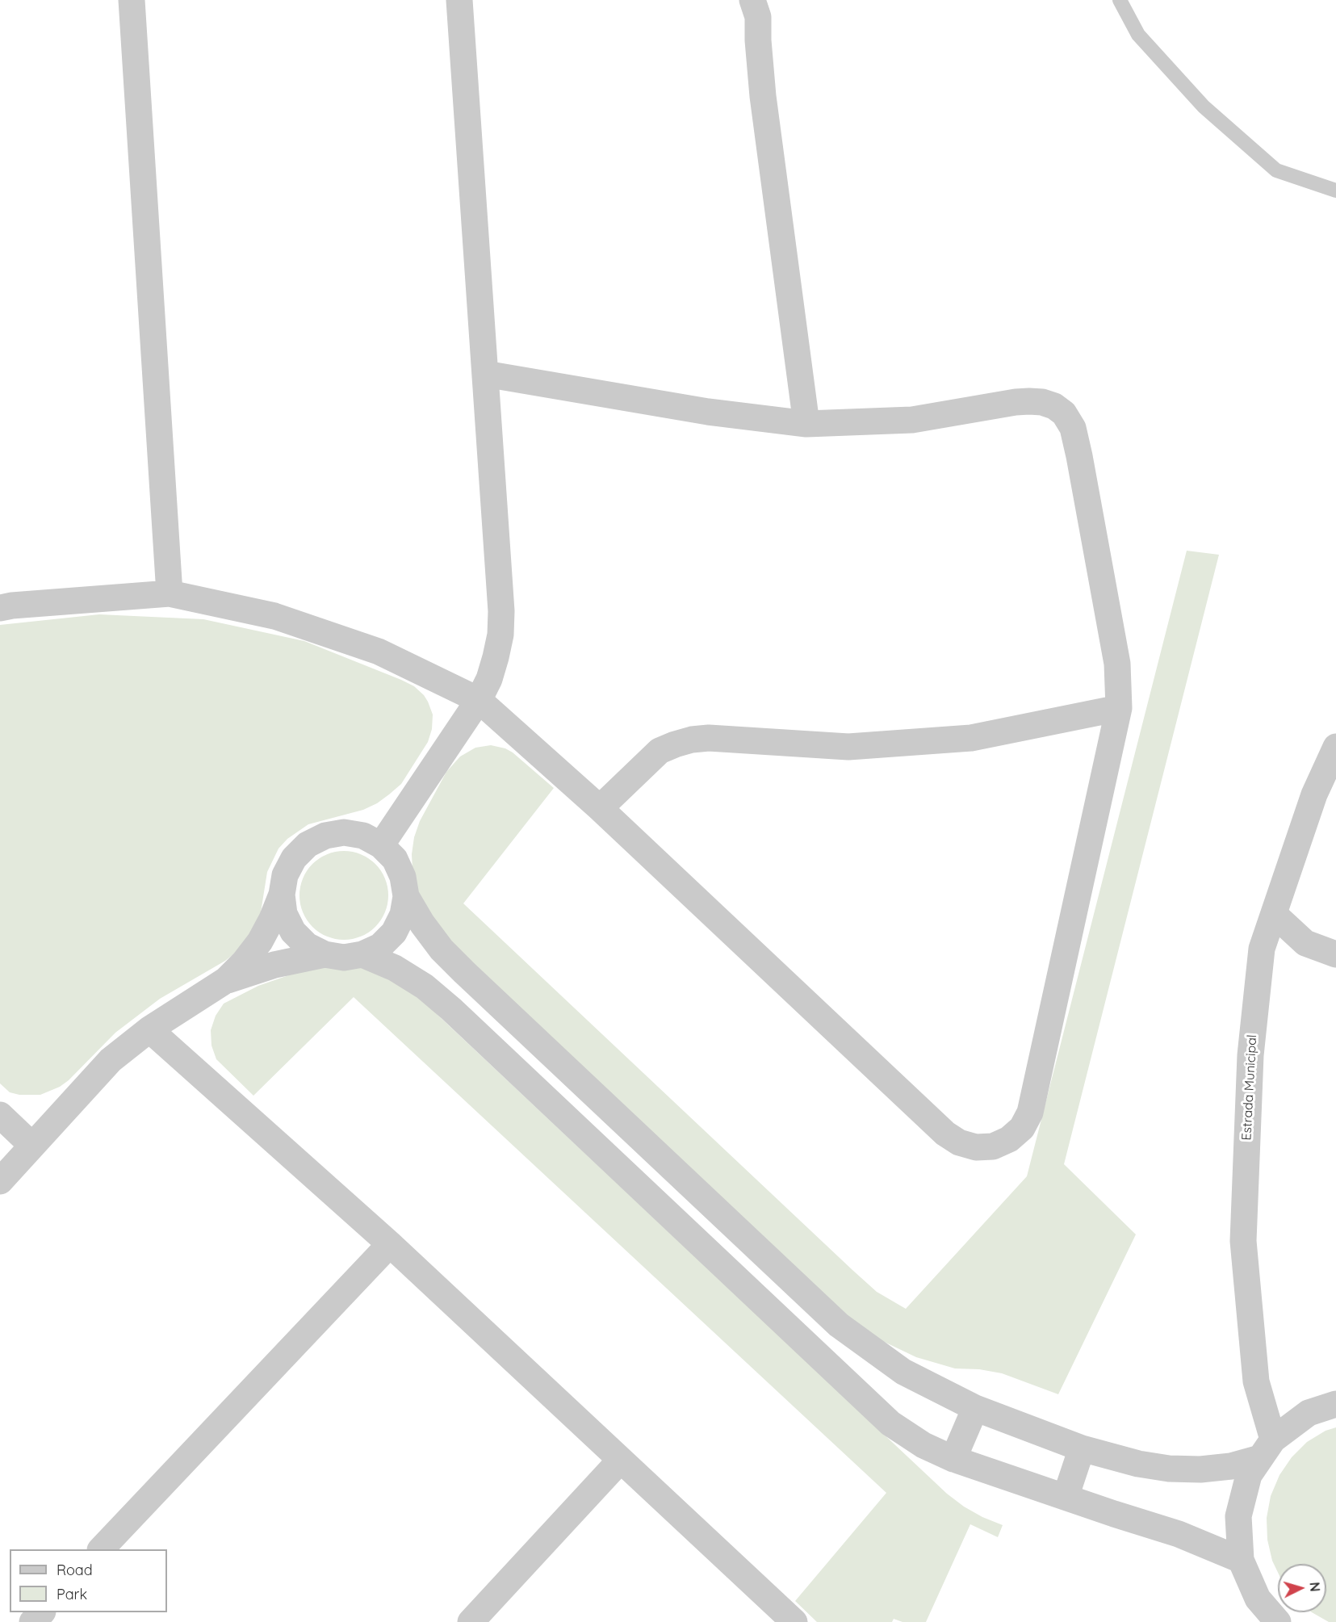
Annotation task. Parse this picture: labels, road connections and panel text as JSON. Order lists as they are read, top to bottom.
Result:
{
  "streets": {
    "street": ["Estrada Municipal"]
  },
  "legend": ["Road", "Park"],
  "north": "right"
}
